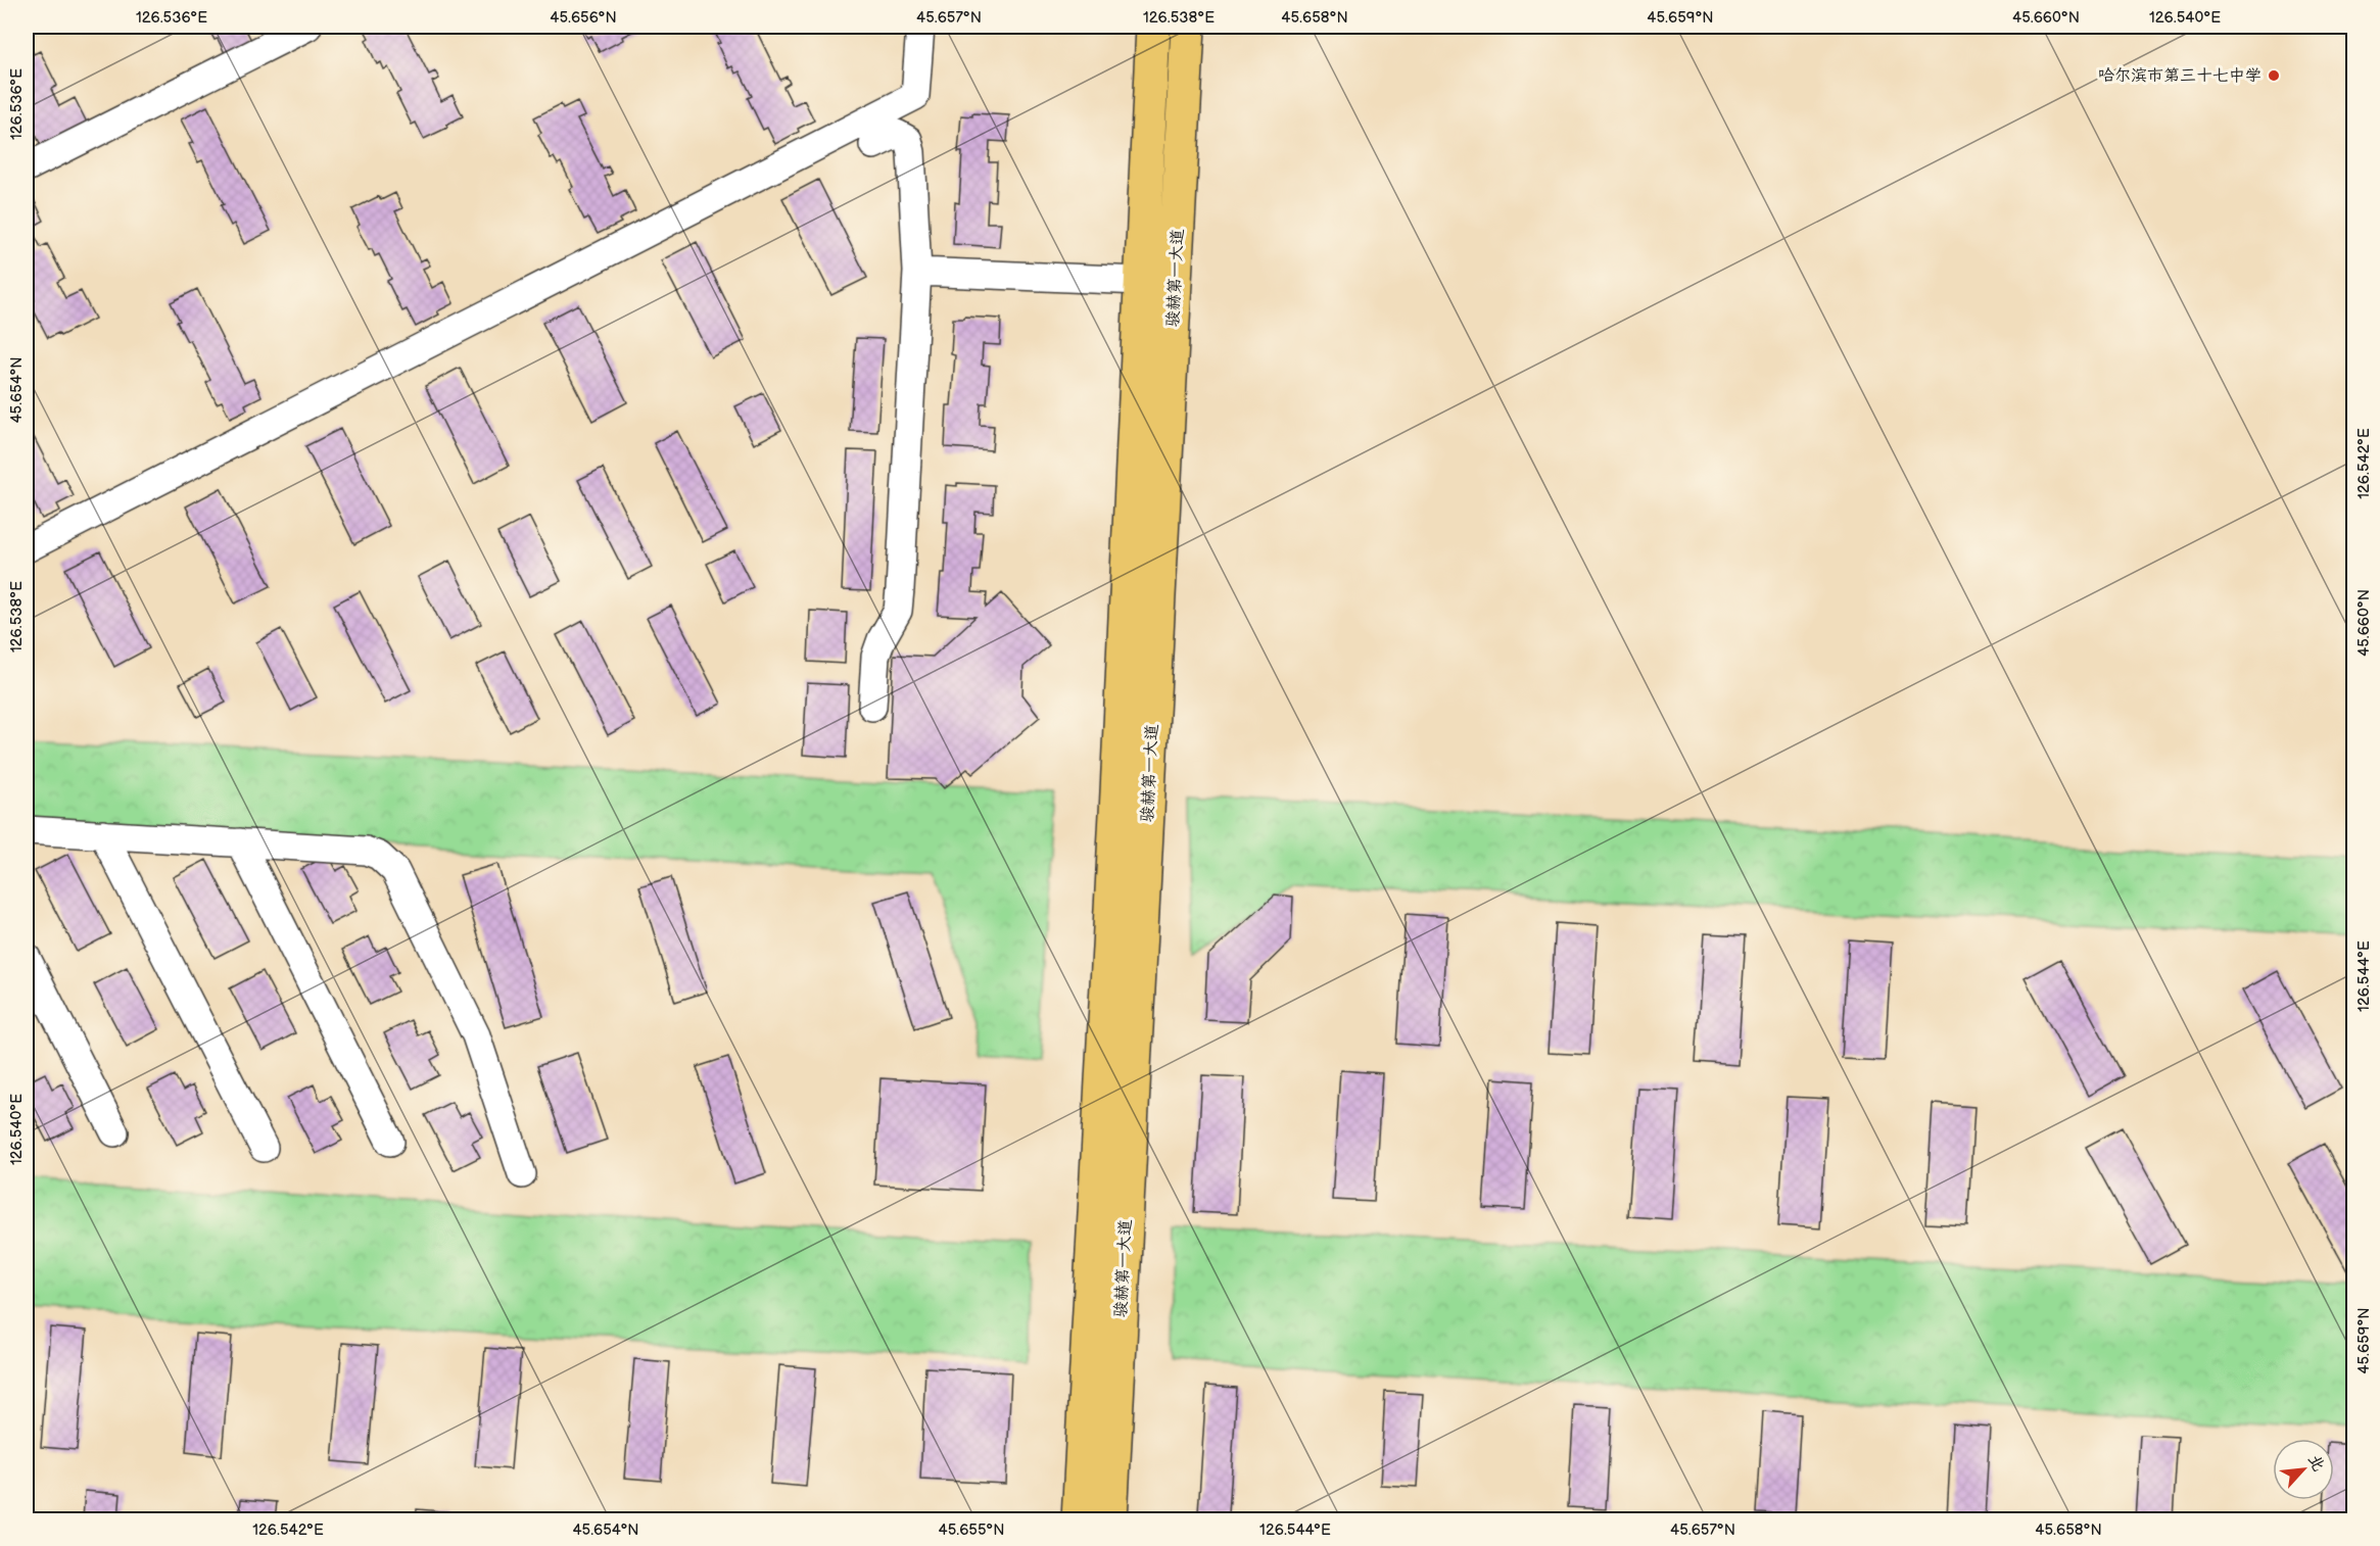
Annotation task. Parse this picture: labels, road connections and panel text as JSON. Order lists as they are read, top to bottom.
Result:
{
  "streets": {
    "main road": ["骏赫第一大道"]
  },
  "places": ["哈尔滨市第三十七中学"],
  "north": "top right",
  "coordinates": [
    "126.536°E",
    "45.656°N",
    "45.657°N",
    "126.538°E",
    "45.658°N",
    "45.659°N",
    "45.660°N",
    "126.540°E",
    "45.654°N",
    "126.542°E",
    "126.544°E",
    "45.655°N"
  ]
}
